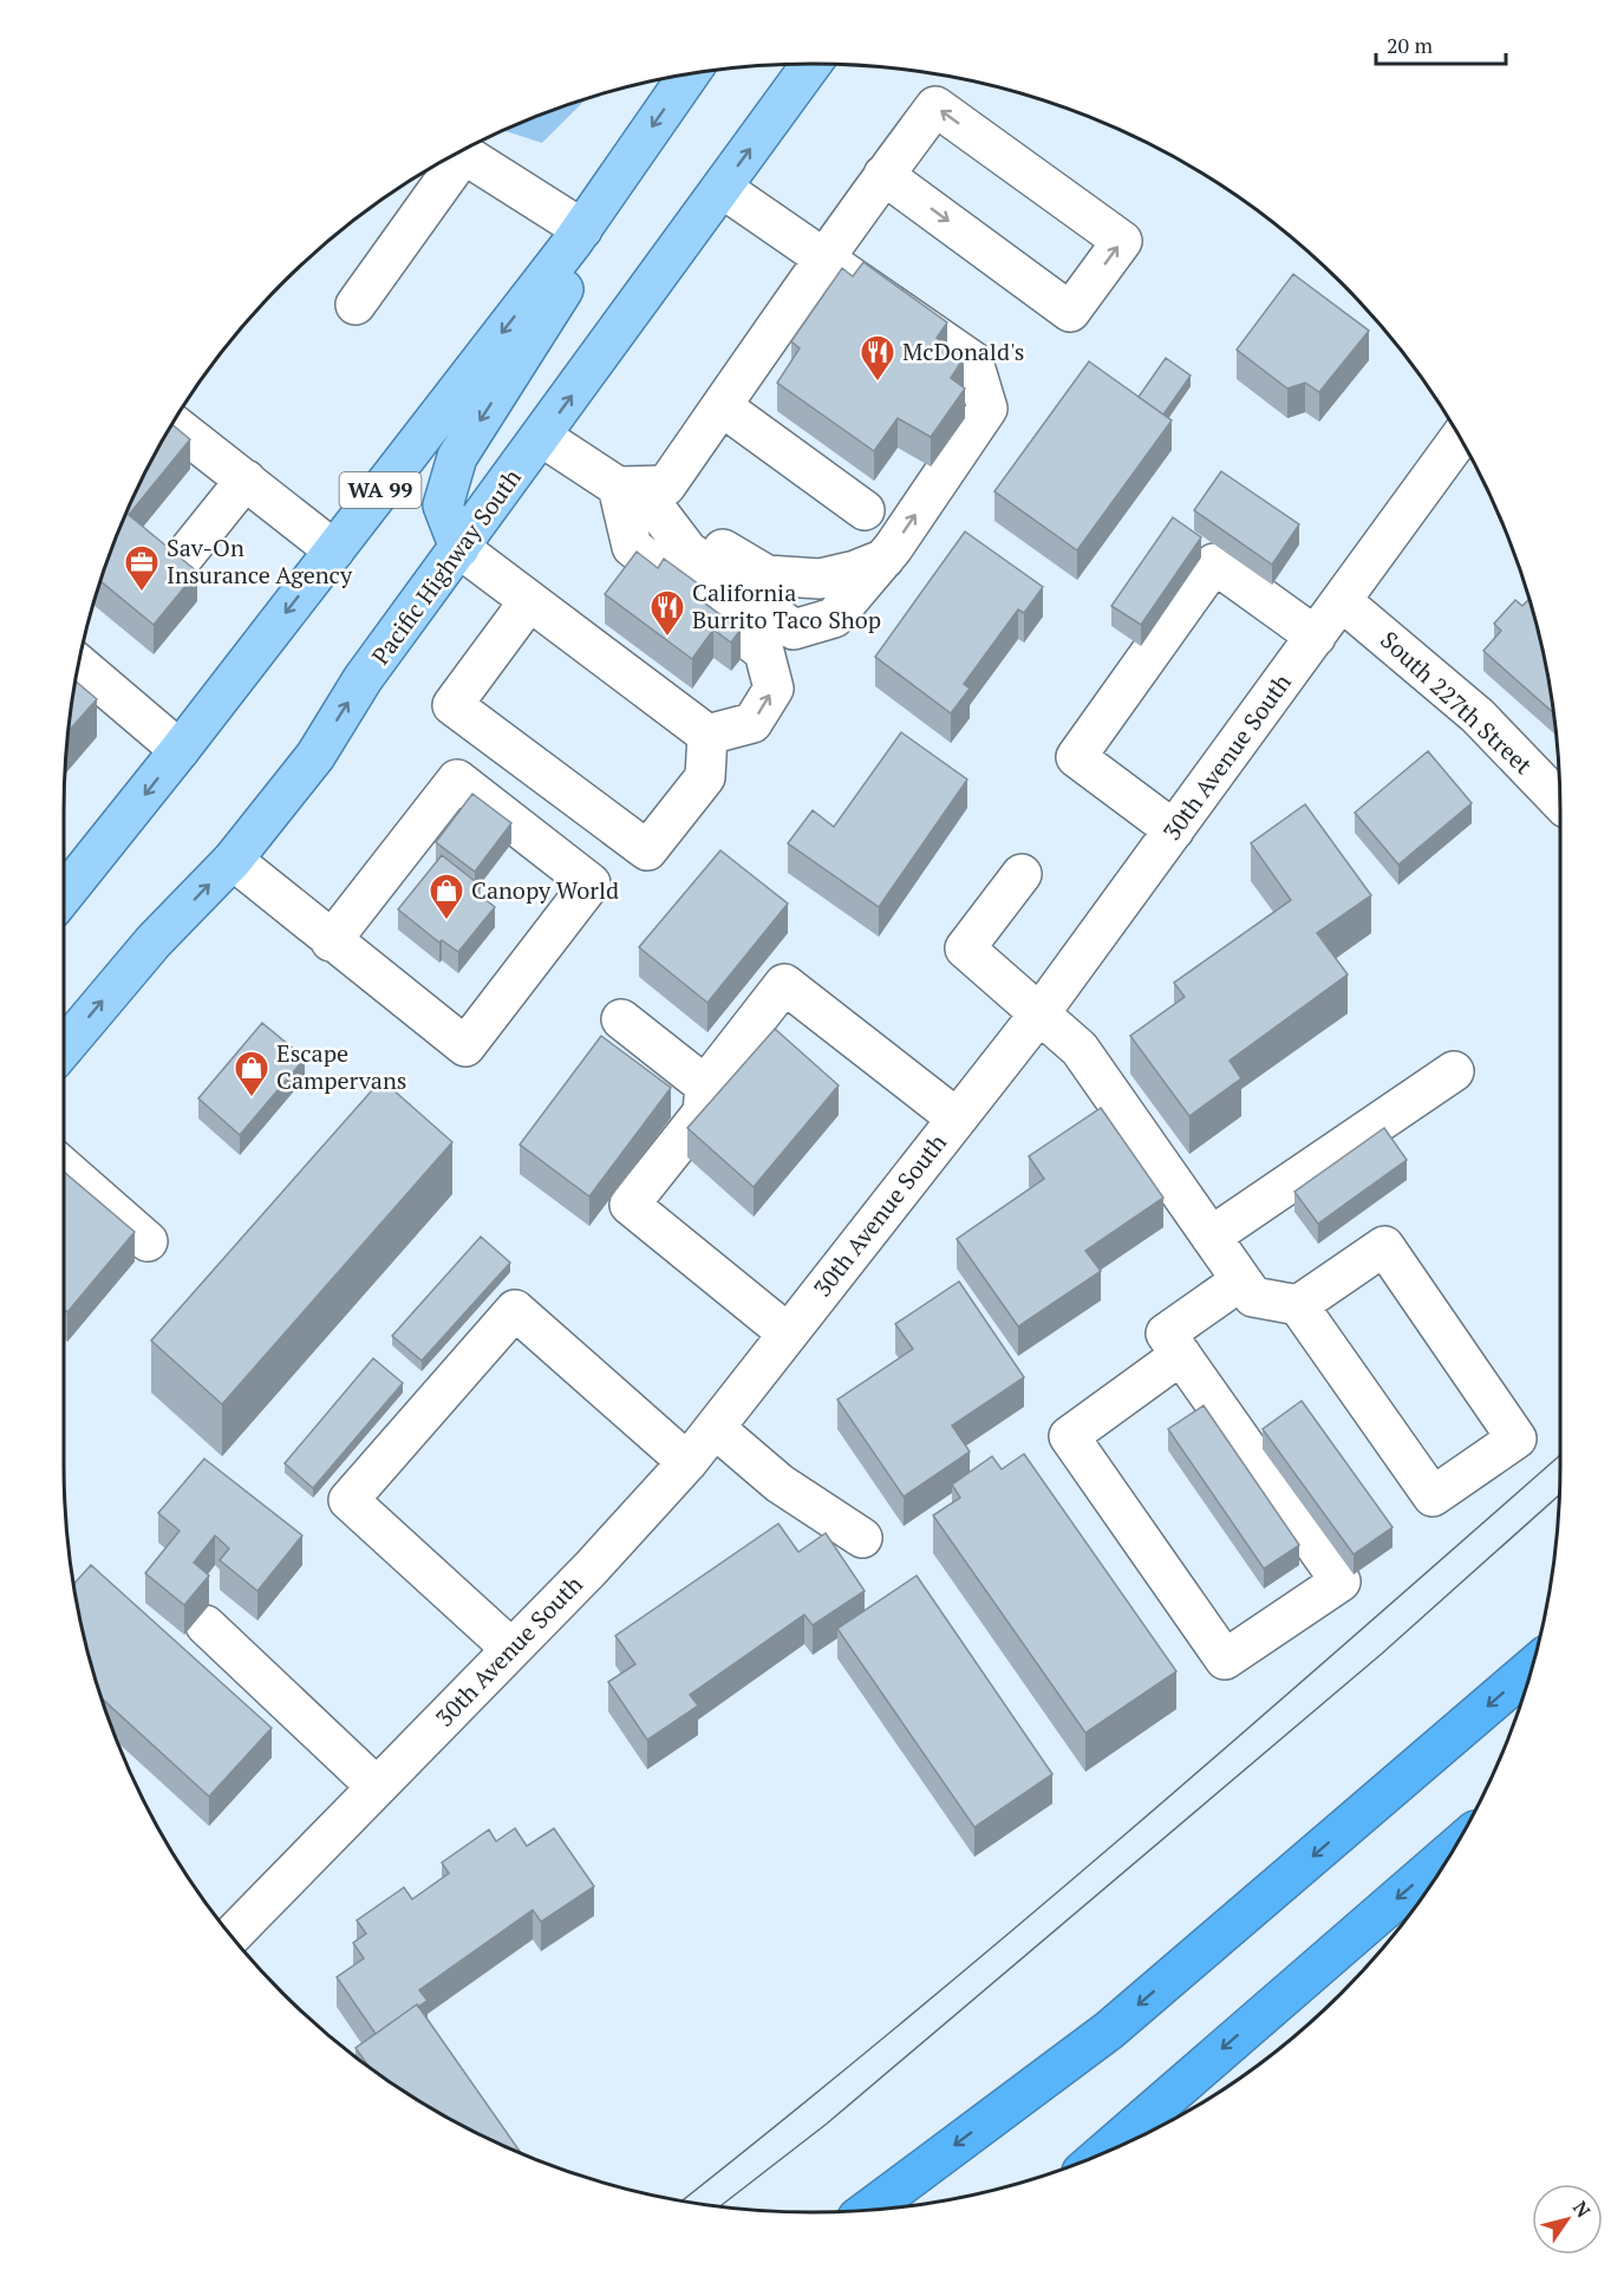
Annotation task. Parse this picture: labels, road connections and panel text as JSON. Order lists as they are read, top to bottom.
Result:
{
  "streets": {
    "main road": ["WA 99", "Pacific Highway South"],
    "street": ["South 227th Street", "30th Avenue South"]
  },
  "crossings": [
    ["South 227th Street", "30th Avenue South"]
  ],
  "places": {
    "restaurant": ["McDonald's", "California Burrito Taco Shop"],
    "office": ["Sav-On Insurance Agency"],
    "shop": ["Canopy World", "Escape Campervans"]
  },
  "scale_bar": "20 m",
  "north": "top right"
}
